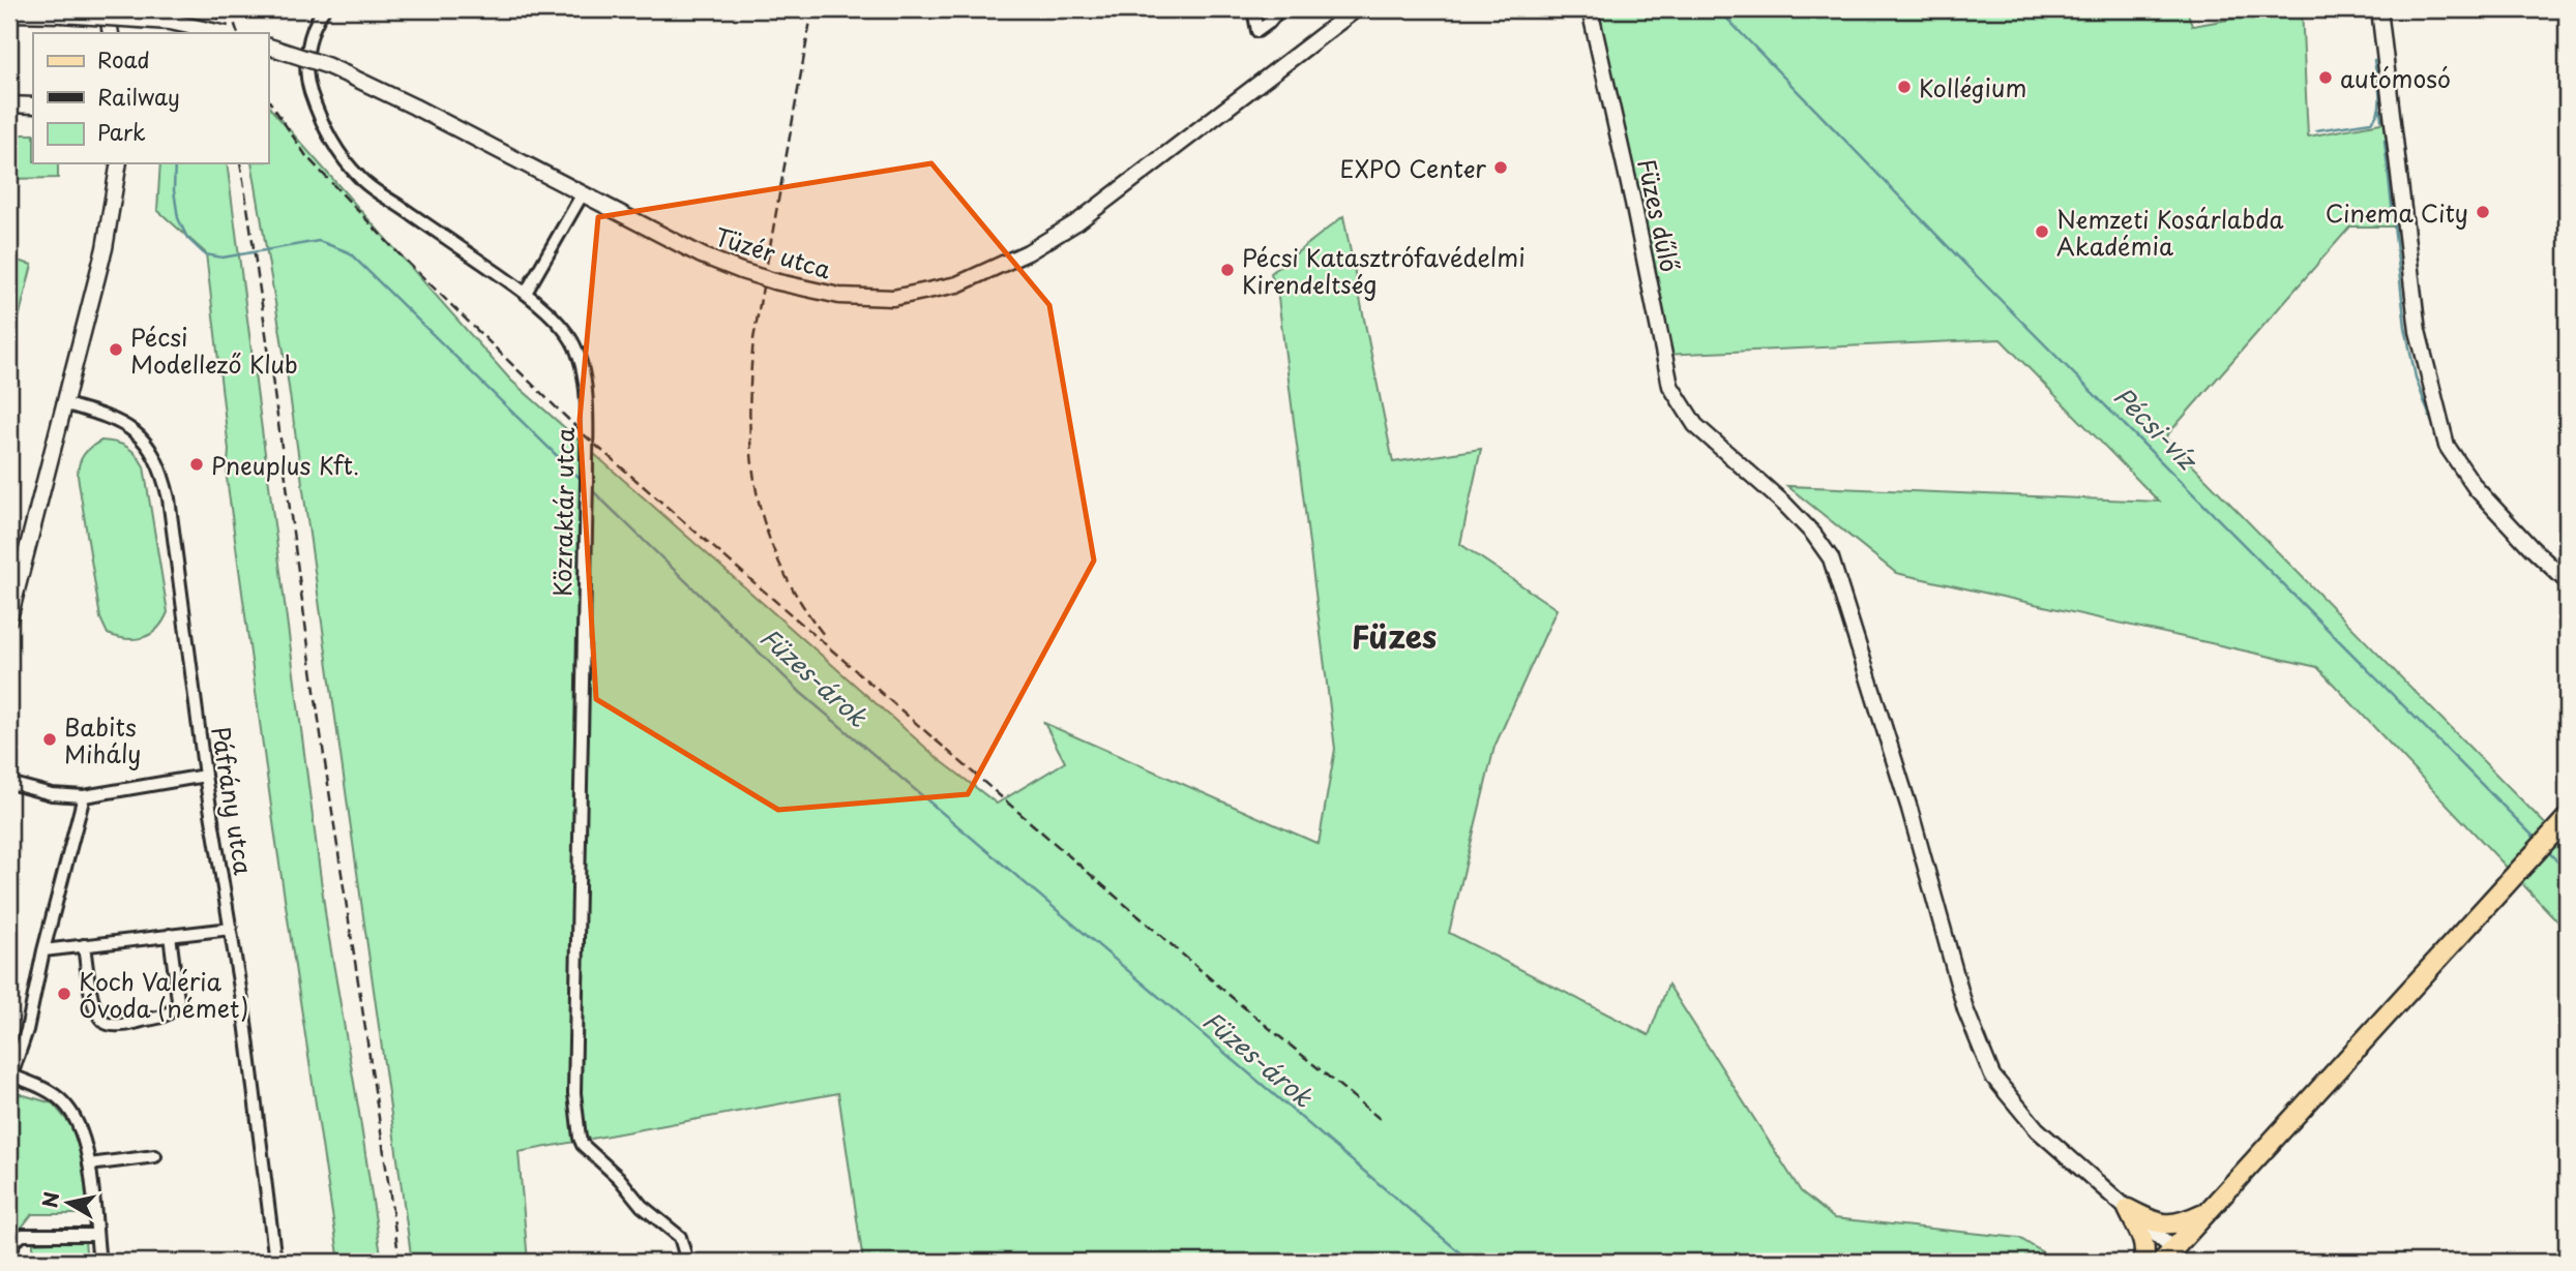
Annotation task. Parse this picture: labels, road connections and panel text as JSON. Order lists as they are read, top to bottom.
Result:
{
  "streets": {
    "street": [
      "Füzes dűlő",
      "Tüzér utca",
      "Közraktár utca",
      "Páfrány utca"
    ]
  },
  "districts": ["Füzes"],
  "water": ["Pécsi-víz", "Füzes-árok"],
  "places": [
    "autómosó",
    "Kollégium",
    "EXPO Center",
    "Cinema City",
    "Nemzeti Kosárlabda Akadémia",
    "Pécsi Katasztrófavédelmi Kirendeltség",
    "Pécsi Modellező Klub",
    "Pneuplus Kft.",
    "Babits Mihály",
    "Koch Valéria Óvoda (német)"
  ],
  "legend": ["Road", "Railway", "Park"],
  "north": "left"
}
